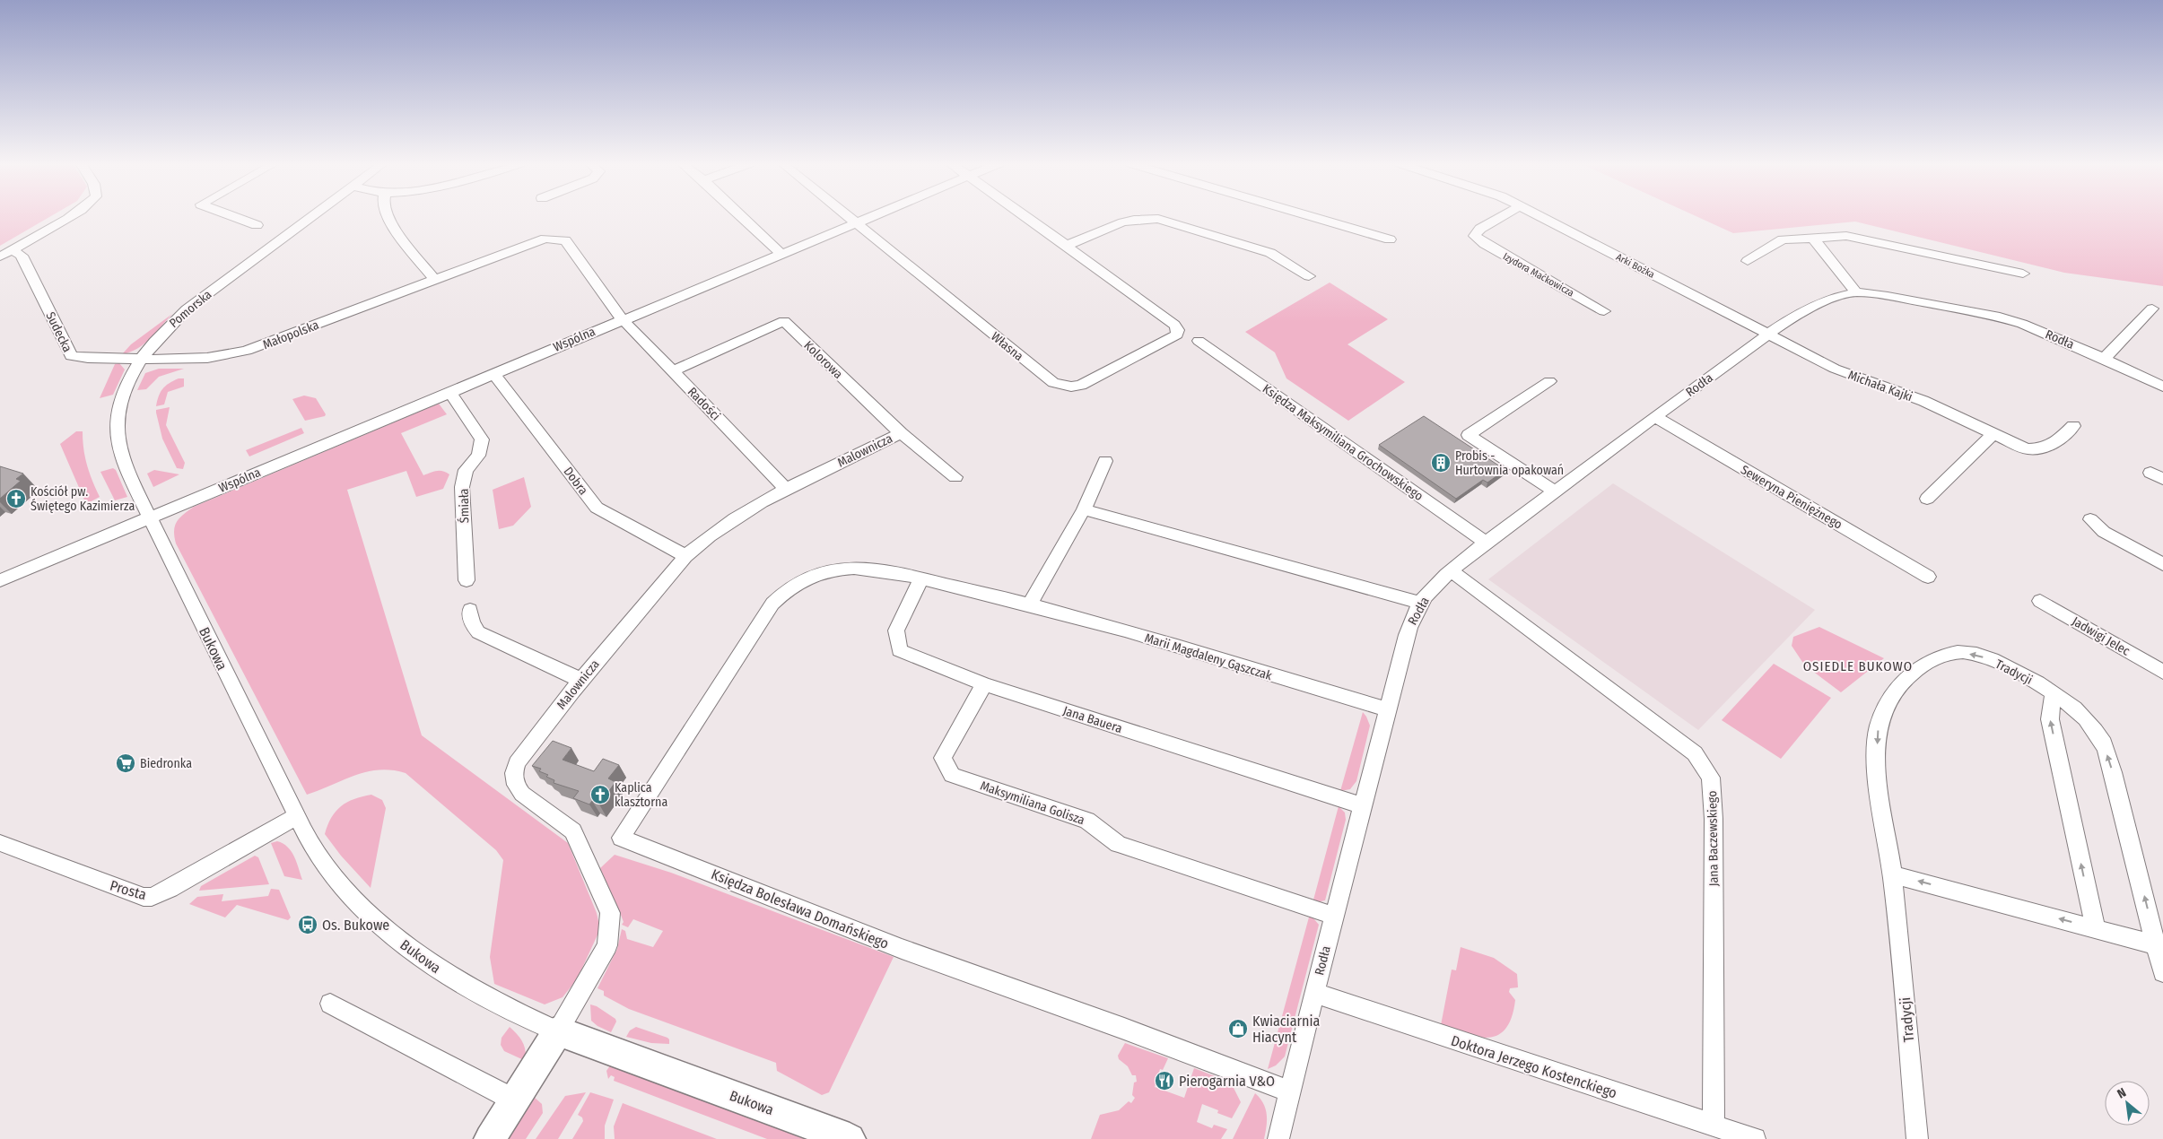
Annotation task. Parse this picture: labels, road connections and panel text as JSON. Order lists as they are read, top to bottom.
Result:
{
  "streets": {
    "street": [
      "Arki Bożka",
      "Izydora Maćkowicza",
      "Pomorska",
      "Sudecka",
      "Małopolska",
      "Wspólna",
      "Rodła",
      "Własna",
      "Kolorowa",
      "Michała Kajki",
      "Radości",
      "Księdza Maksymiliana Grochowskiego",
      "Malownicza",
      "Dobra",
      "Seweryna Pieniężnego",
      "Śmiała",
      "Jadwigi Jelec",
      "Bukowa",
      "Marii Magdaleny Gąszczak",
      "Tradycji",
      "Jana Bauera",
      "Maksymiliana Golisza",
      "Jana Baczewskiego",
      "Prosta",
      "Księdza Bolesława Domańskiego",
      "Doktora Jerzego Kostenckiego"
    ]
  },
  "crossings": [
    ["Arki Bożka", "Rodła"],
    ["Arki Bożka", "Michała Kajki"],
    ["Pomorska", "Sudecka"],
    ["Pomorska", "Małopolska"],
    ["Pomorska", "Wspólna"],
    ["Pomorska", "Bukowa"],
    ["Sudecka", "Małopolska"],
    ["Małopolska", "Wspólna"],
    ["Małopolska", "Radości"],
    ["Wspólna", "Własna"],
    ["Wspólna", "Radości"],
    ["Wspólna", "Dobra"],
    ["Wspólna", "Śmiała"],
    ["Wspólna", "Bukowa"],
    ["Rodła", "Michała Kajki"],
    ["Rodła", "Księdza Maksymiliana Grochowskiego"],
    ["Rodła", "Seweryna Pieniężnego"],
    ["Rodła", "Marii Magdaleny Gąszczak"],
    ["Rodła", "Jana Bauera"],
    ["Rodła", "Maksymiliana Golisza"],
    ["Rodła", "Jana Baczewskiego"],
    ["Rodła", "Księdza Bolesława Domańskiego"],
    ["Rodła", "Doktora Jerzego Kostenckiego"],
    ["Kolorowa", "Radości"],
    ["Kolorowa", "Malownicza"],
    ["Radości", "Malownicza"],
    ["Malownicza", "Dobra"],
    ["Malownicza", "Bukowa"],
    ["Bukowa", "Prosta"],
    ["Marii Magdaleny Gąszczak", "Jana Bauera"],
    ["Marii Magdaleny Gąszczak", "Księdza Bolesława Domańskiego"],
    ["Jana Bauera", "Maksymiliana Golisza"],
    ["Jana Baczewskiego", "Doktora Jerzego Kostenckiego"]
  ],
  "districts": ["OSIEDLE BUKOWO"],
  "places": {
    "building": ["Probis - Hurtownia opakowań"],
    "church": ["Kościół pw. Świętego Kazimierza", "Kaplica klasztorna"],
    "supermarket": ["Biedronka"],
    "bus stop": ["Os. Bukowe"],
    "shop": ["Kwiaciarnia Hiacynt"],
    "restaurant": ["Pierogarnia V&O"]
  },
  "north": "top left"
}
